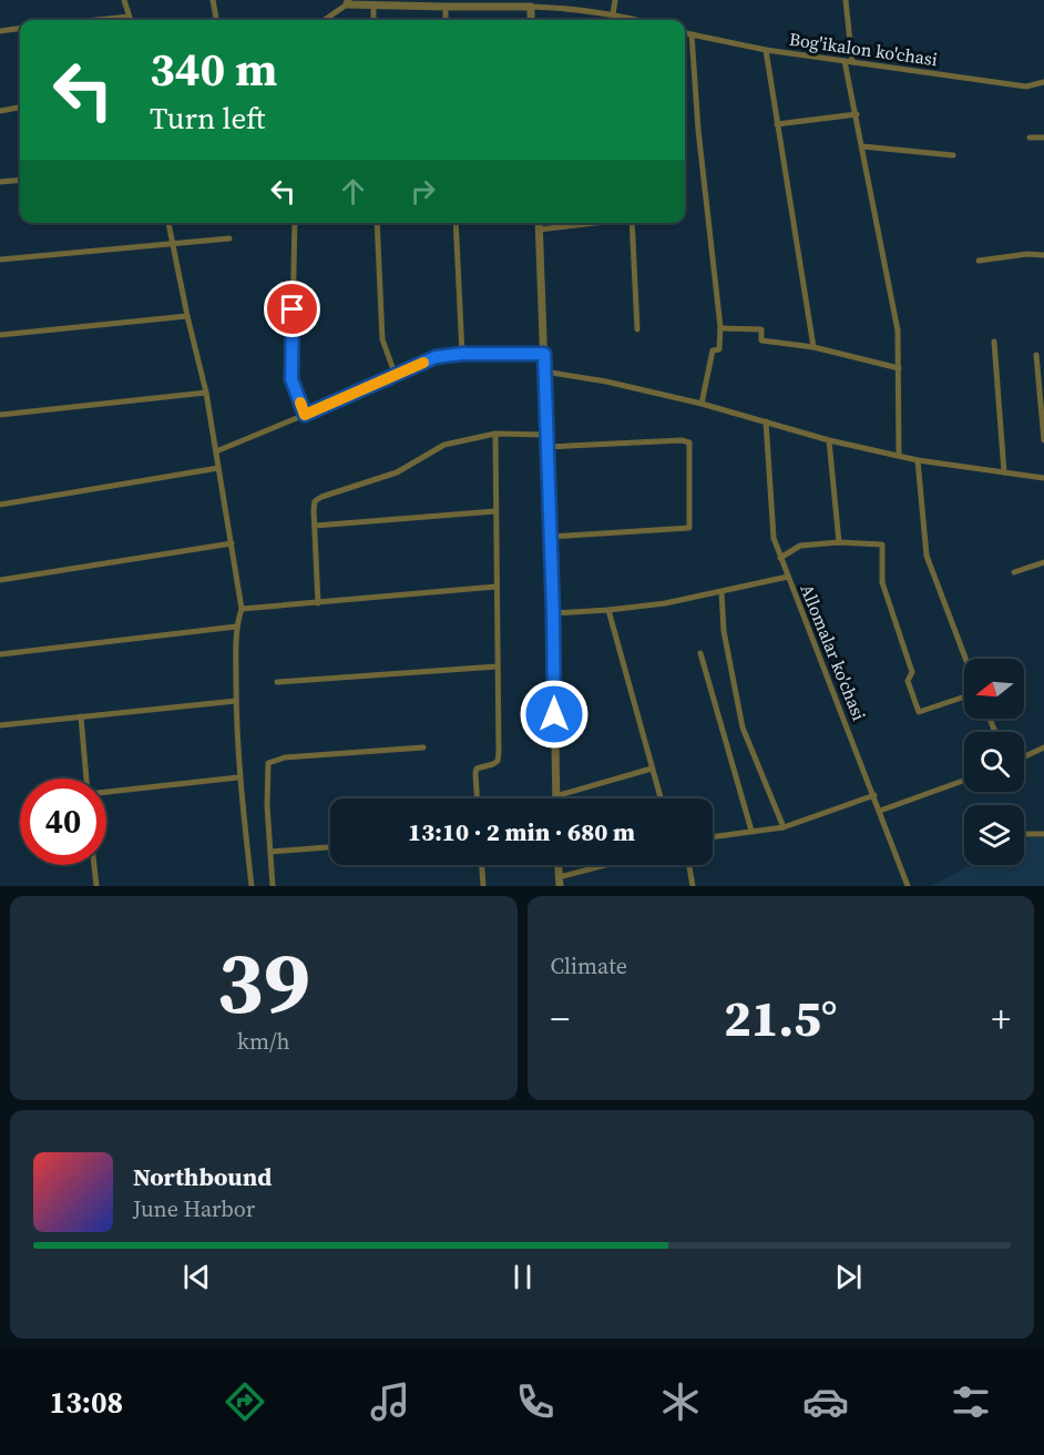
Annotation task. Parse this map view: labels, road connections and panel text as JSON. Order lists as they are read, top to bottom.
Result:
{
  "streets": {
    "street": ["Bog'ikalon ko'chasi", "Allomalar ko'chasi"]
  },
  "north": "left",
  "page": {
    "turn": ["340 m", "Turn left"],
    "limit": "40",
    "trip": "13:10 · 2 min · 680 m",
    "tile": [
      ["39", "km/h"],
      "Climate"
    ],
    "heat": ["−", "21.5°", "+"],
    "song": ["Northbound", "June Harbor"],
    "tabs": "13:08"
  }
}
